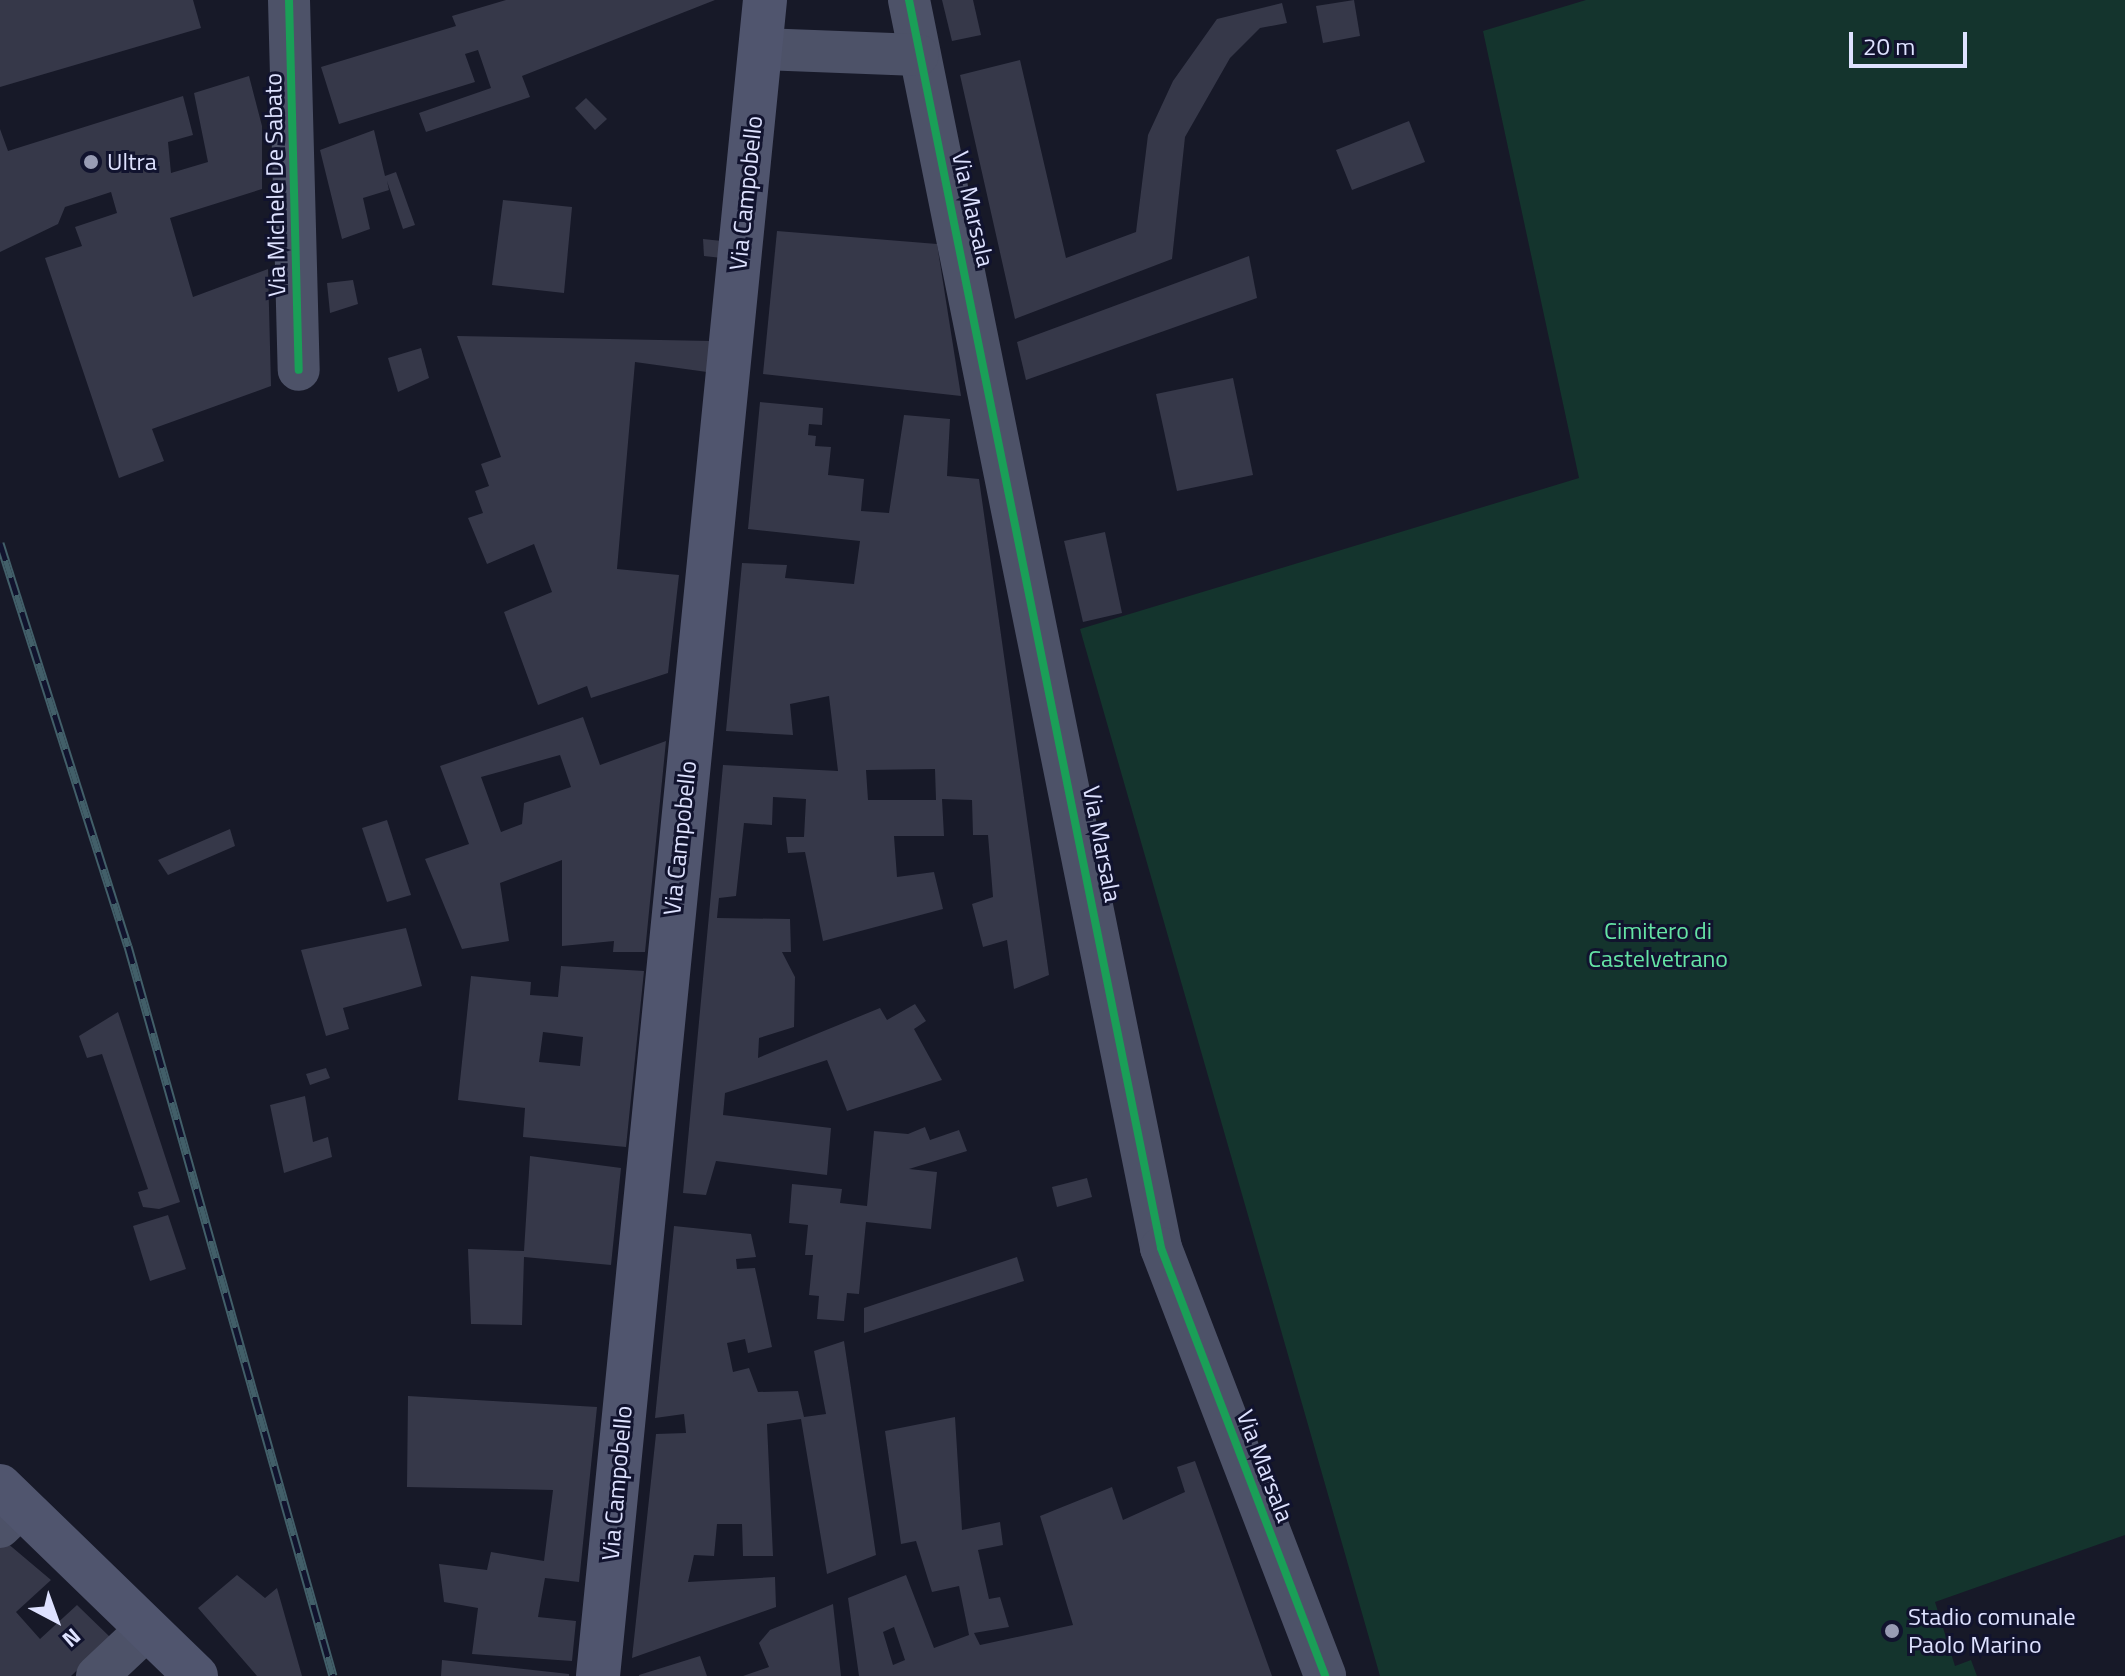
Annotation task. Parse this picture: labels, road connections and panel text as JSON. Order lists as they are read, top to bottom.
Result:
{
  "streets": {
    "main road": ["Via Campobello"],
    "street": ["Via Michele De Sabato", "Via Marsala"]
  },
  "parks": ["Cimitero di Castelvetrano"],
  "places": ["Ultra", "Stadio comunale Paolo Marino"],
  "scale_bar": "20 m",
  "north": "bottom right"
}
